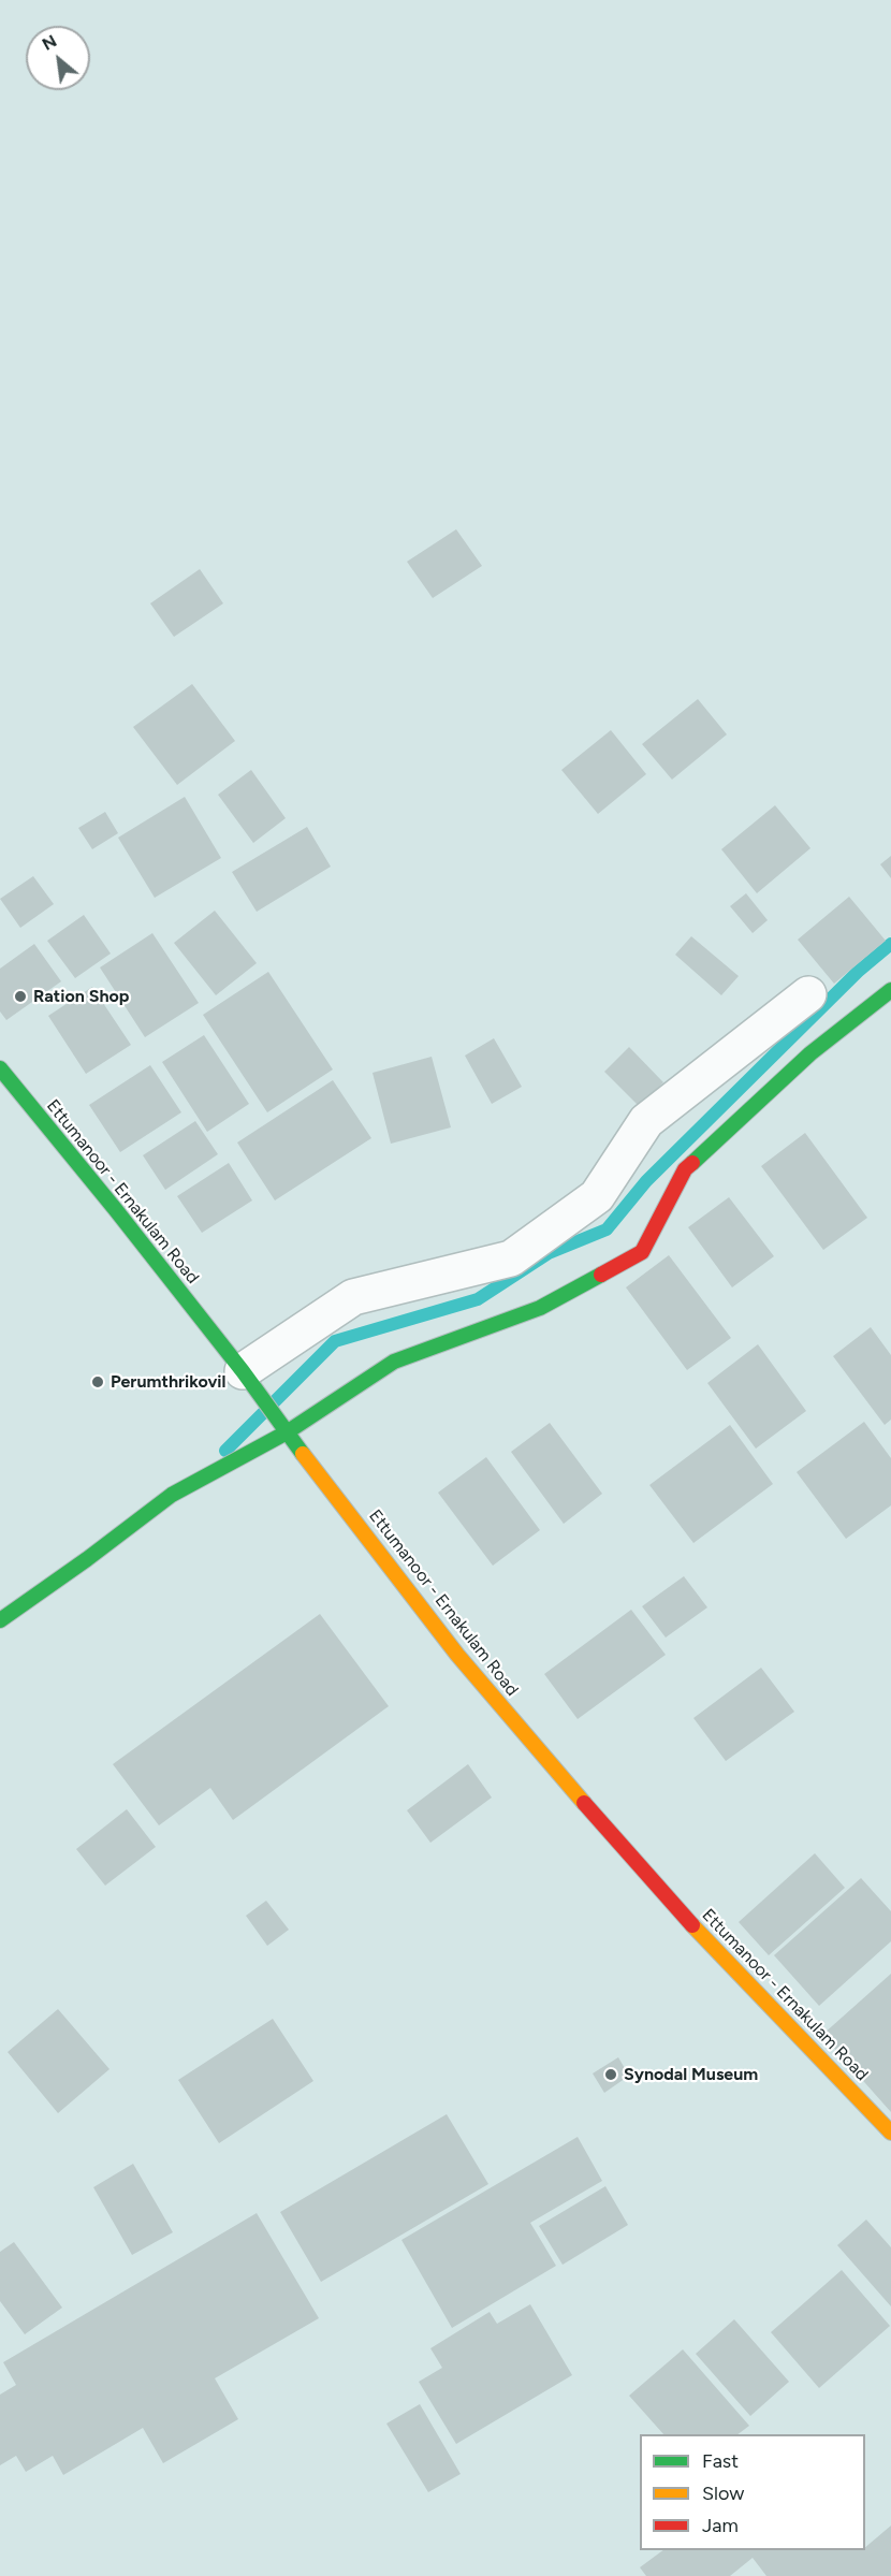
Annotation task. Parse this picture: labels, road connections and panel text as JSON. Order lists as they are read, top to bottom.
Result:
{
  "streets": {
    "main road": ["Ettumanoor - Ernakulam Road"]
  },
  "places": ["Ration Shop", "Perumthrikovil", "Synodal Museum"],
  "legend": ["Fast", "Slow", "Jam"],
  "north": "top left"
}
